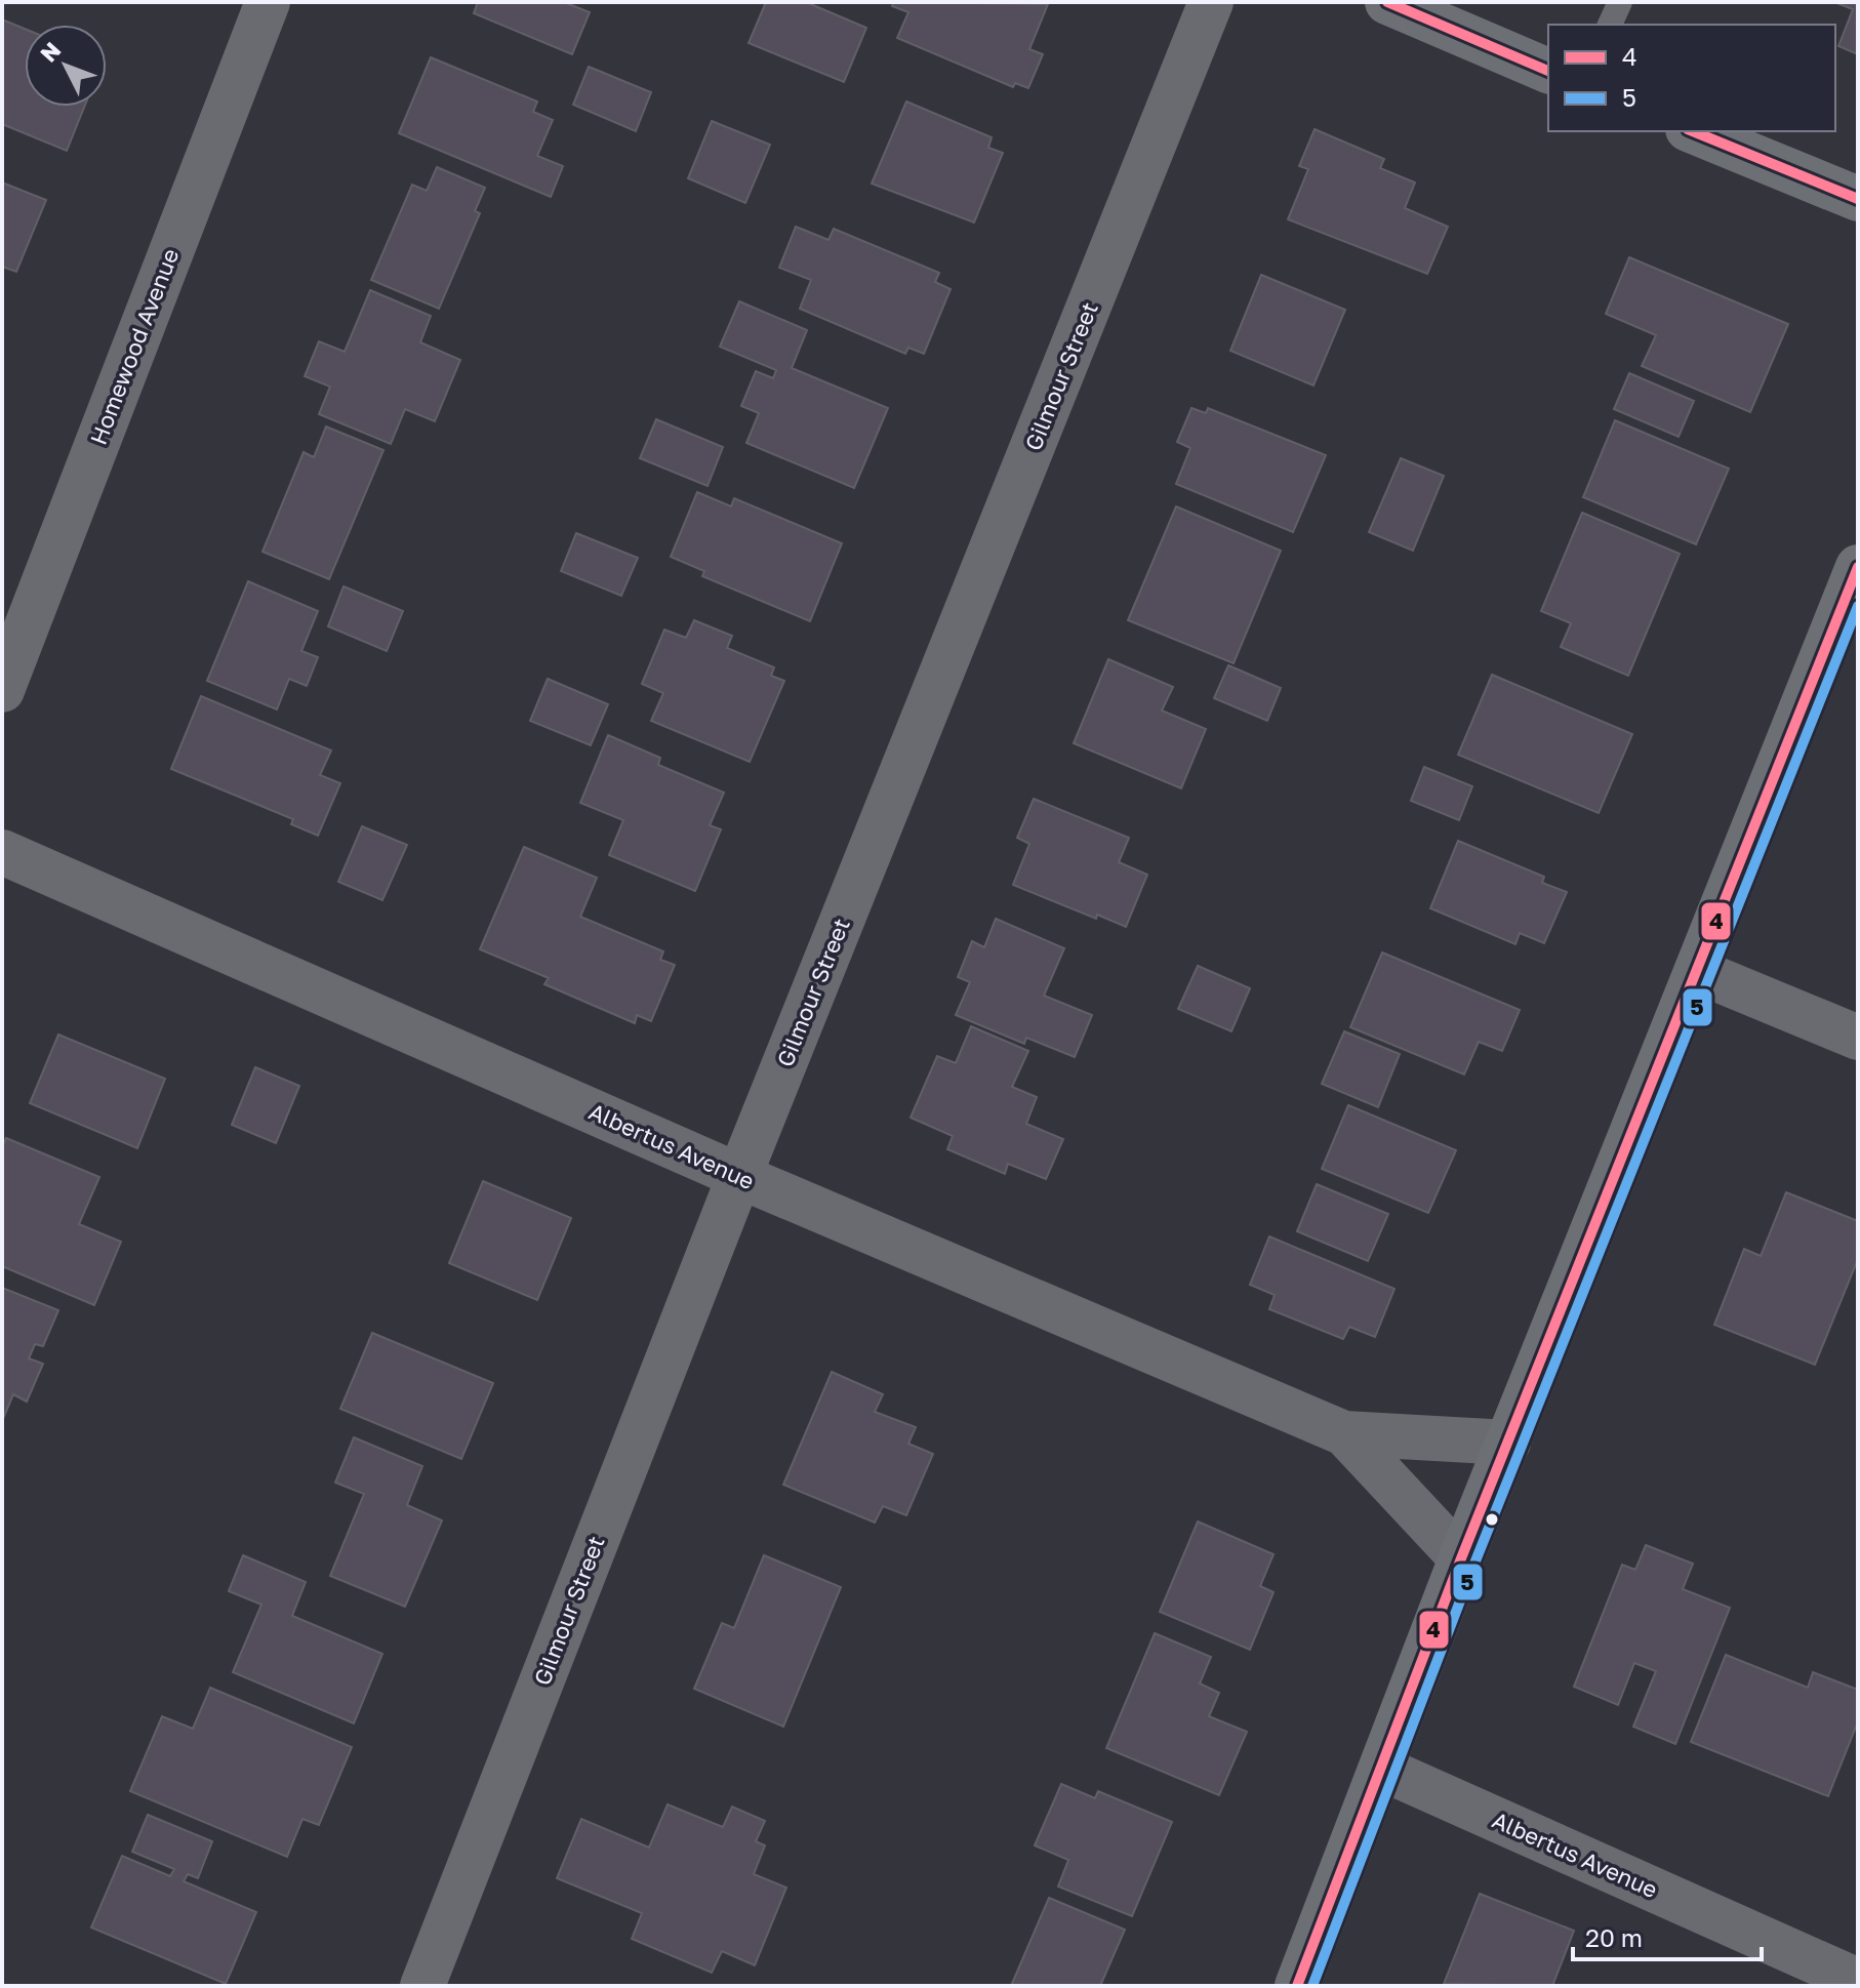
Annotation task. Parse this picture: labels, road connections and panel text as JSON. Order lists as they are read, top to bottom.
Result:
{
  "streets": {
    "street": ["Homewood Avenue", "Gilmour Street", "Albertus Avenue"]
  },
  "crossings": [
    ["Gilmour Street", "Albertus Avenue"]
  ],
  "lines": ["transit line 4", "transit line 5"],
  "legend": ["4", "5"],
  "scale_bar": "20 m",
  "north": "top left"
}
